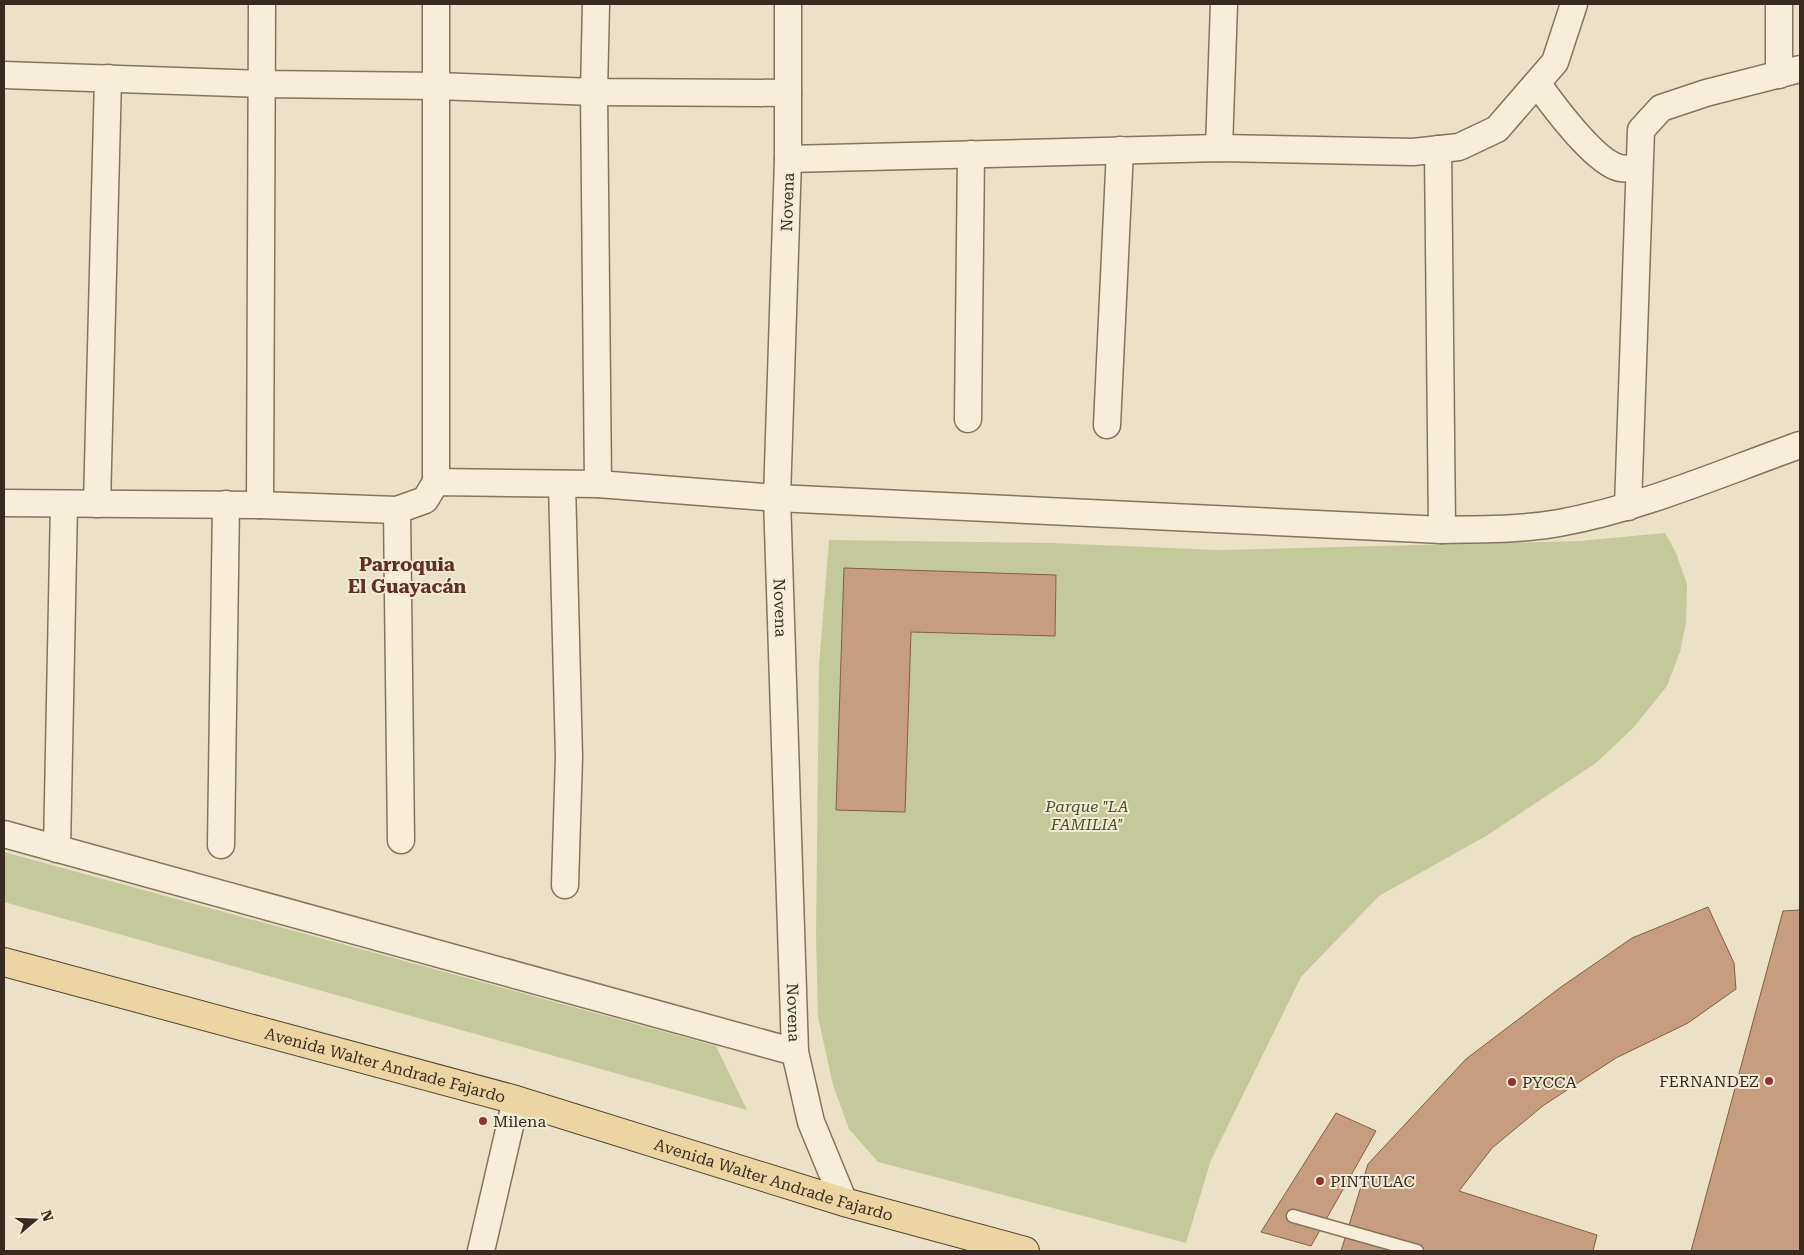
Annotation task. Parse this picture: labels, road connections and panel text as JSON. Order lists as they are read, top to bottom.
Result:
{
  "streets": {
    "main road": ["Avenida Walter Andrade Fajardo"],
    "street": ["Novena"]
  },
  "crossings": [
    ["Novena", "Avenida Walter Andrade Fajardo"]
  ],
  "districts": ["Parroquia El Guayacán"],
  "parks": ["Parque \"LA FAMILIA\""],
  "places": [
    "FERNANDEZ",
    "PYCCA",
    "Milena",
    "PINTULAC"
  ],
  "north": "right"
}
